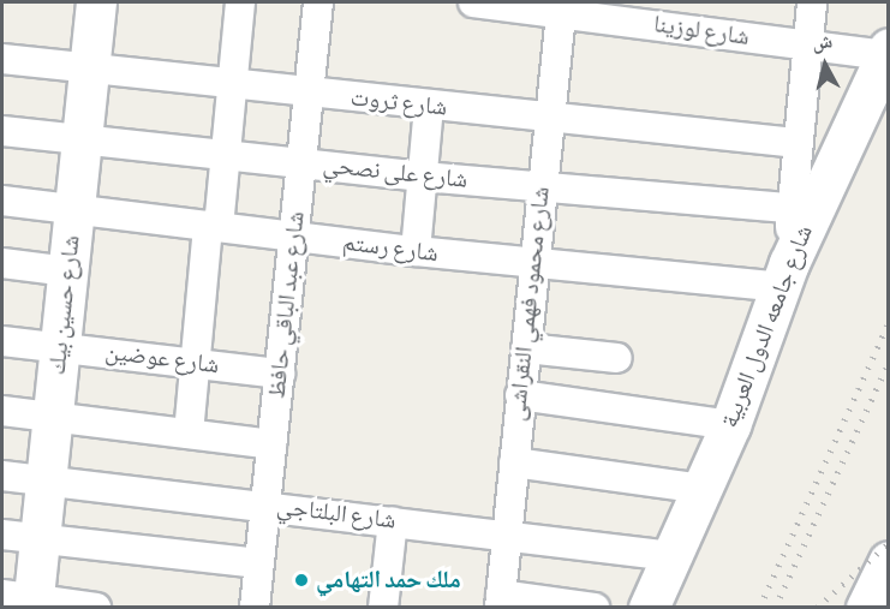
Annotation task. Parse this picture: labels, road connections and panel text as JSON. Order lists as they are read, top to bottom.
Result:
{
  "streets": {
    "main road": ["شارع حسين بيك", "شارع جامعه الدول العربية"],
    "street": [
      "شارع لوزينا",
      "شارع ثروت",
      "شارع على نصحي",
      "شارع رستم",
      "شارع محمود فهمي النقراشى",
      "شارع عبد الباقي حافظ",
      "شارع عوضين",
      "شارع البلتاجي"
    ]
  },
  "crossings": [
    ["شارع لوزينا", "شارع محمود فهمي النقراشى"],
    ["شارع لوزينا", "شارع جامعه الدول العربية"],
    ["شارع ثروت", "شارع محمود فهمي النقراشى"],
    ["شارع ثروت", "شارع حسين بيك"],
    ["شارع ثروت", "شارع عبد الباقي حافظ"],
    ["شارع على نصحي", "شارع محمود فهمي النقراشى"],
    ["شارع على نصحي", "شارع حسين بيك"],
    ["شارع على نصحي", "شارع عبد الباقي حافظ"],
    ["شارع رستم", "شارع محمود فهمي النقراشى"],
    ["شارع رستم", "شارع حسين بيك"],
    ["شارع رستم", "شارع عبد الباقي حافظ"],
    ["شارع رستم", "شارع جامعه الدول العربية"],
    ["شارع محمود فهمي النقراشى", "شارع البلتاجي"],
    ["شارع حسين بيك", "شارع عوضين"],
    ["شارع حسين بيك", "شارع البلتاجي"],
    ["شارع عبد الباقي حافظ", "شارع عوضين"],
    ["شارع عبد الباقي حافظ", "شارع البلتاجي"],
    ["شارع جامعه الدول العربية", "شارع البلتاجي"]
  ],
  "places": ["ملك حمد التهامي"],
  "north": "top"
}
